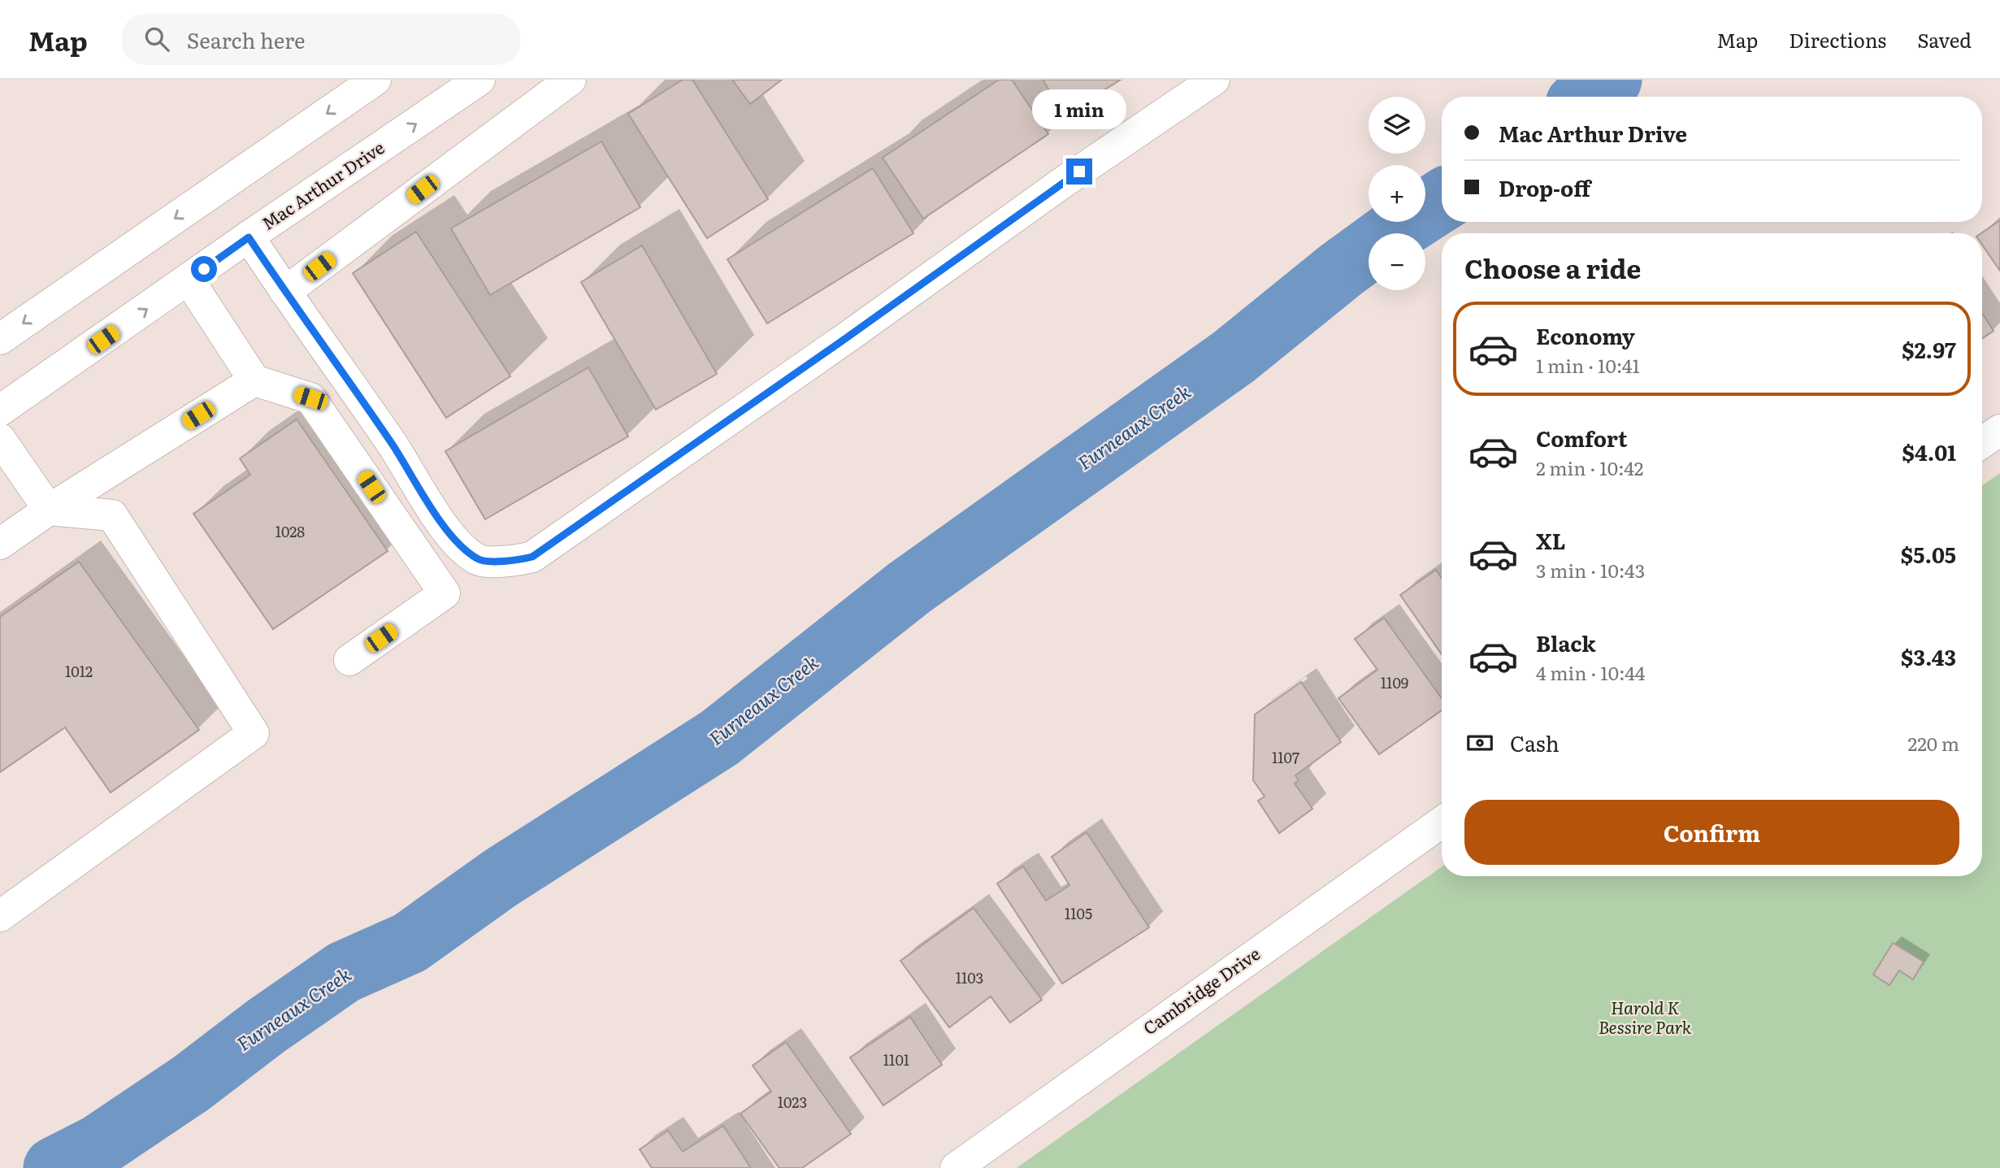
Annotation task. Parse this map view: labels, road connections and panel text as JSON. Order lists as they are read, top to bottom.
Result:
{
  "streets": {
    "street": ["Mac Arthur Drive", "Cambridge Drive"]
  },
  "water": ["Furneaux Creek"],
  "parks": ["Harold K Bessire Park"],
  "house_numbers": [
    "1028",
    "1012",
    "1109",
    "1107",
    "1105",
    "1103",
    "1101",
    "1023"
  ],
  "page": {
    "header": "Map",
    "search": "Search here",
    "nav": ["Map", "Directions", "Saved"],
    "bubble": "1 min",
    "map_buttons": ["+", "−"],
    "banner": ["Mac Arthur Drive", "Drop-off"],
    "heading": "Choose a ride",
    "list": [
      {
        "name": "Economy",
        "note": "1 min · 10:41",
        "value": "$2.97"
      },
      {
        "name": "Comfort",
        "note": "2 min · 10:42",
        "value": "$4.01"
      },
      {
        "name": "XL",
        "note": "3 min · 10:43",
        "value": "$5.05"
      },
      {
        "name": "Black",
        "note": "4 min · 10:44",
        "value": "$3.43"
      }
    ],
    "pay": ["Cash", "220 m"],
    "buttons": "Confirm"
  }
}
